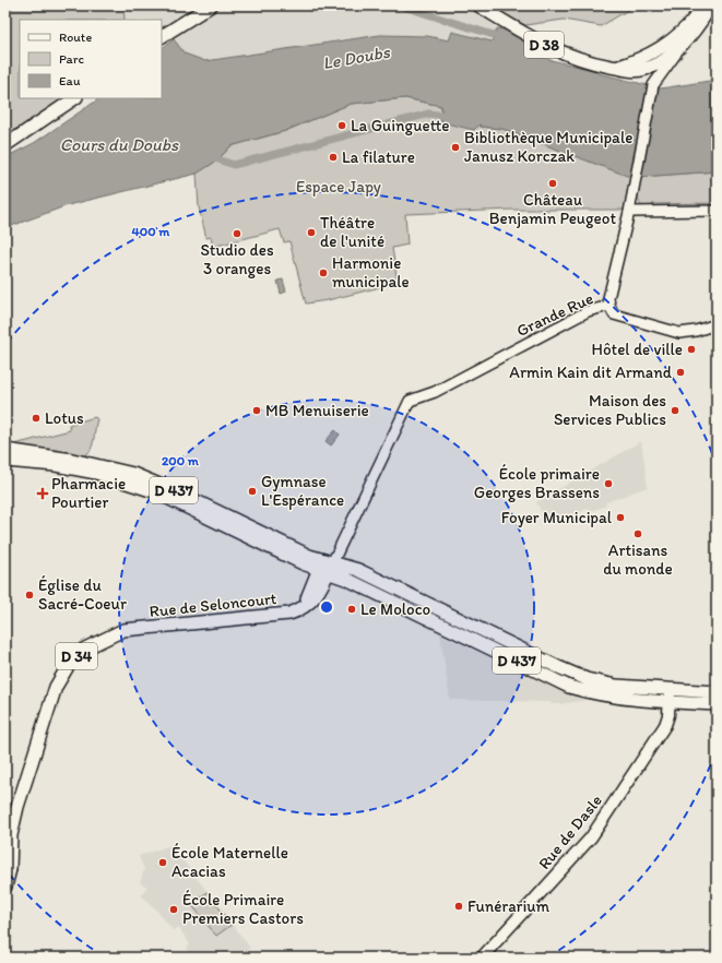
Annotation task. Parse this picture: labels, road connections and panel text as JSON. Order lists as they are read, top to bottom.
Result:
{
  "streets": {
    "main road": [
      "D 38",
      "D 437",
      "Rue de Seloncourt",
      "D 34",
      "Rue de Dasle"
    ],
    "street": ["Grande Rue"]
  },
  "crossings": [
    ["Grande Rue", "Rue de Seloncourt"],
    ["D 437", "Rue de Seloncourt"],
    ["D 437", "Rue de Dasle"]
  ],
  "water": ["Le Doubs", "Cours du Doubs"],
  "parks": ["Espace Japy"],
  "places": {
    "other": [
      "La Guinguette",
      "Bibliothèque Municipale Janusz Korczak",
      "La filature",
      "Château Benjamin Peugeot",
      "Théâtre de l'unité",
      "Studio des 3 oranges",
      "Harmonie municipale",
      "Hôtel de ville",
      "Armin Kain dit Armand",
      "MB Menuiserie",
      "Maison des Services Publics",
      "Lotus",
      "École primaire Georges Brassens",
      "Gymnase L'Espérance",
      "Foyer Municipal",
      "Artisans du monde",
      "Église du Sacré-Coeur",
      "Le Moloco",
      "École Maternelle Acacias",
      "Funérarium",
      "École Primaire Premiers Castors"
    ],
    "health": ["Pharmacie Pourtier"]
  },
  "legend": ["Route", "Parc", "Eau"],
  "rings": ["400 m", "200 m"]
}
